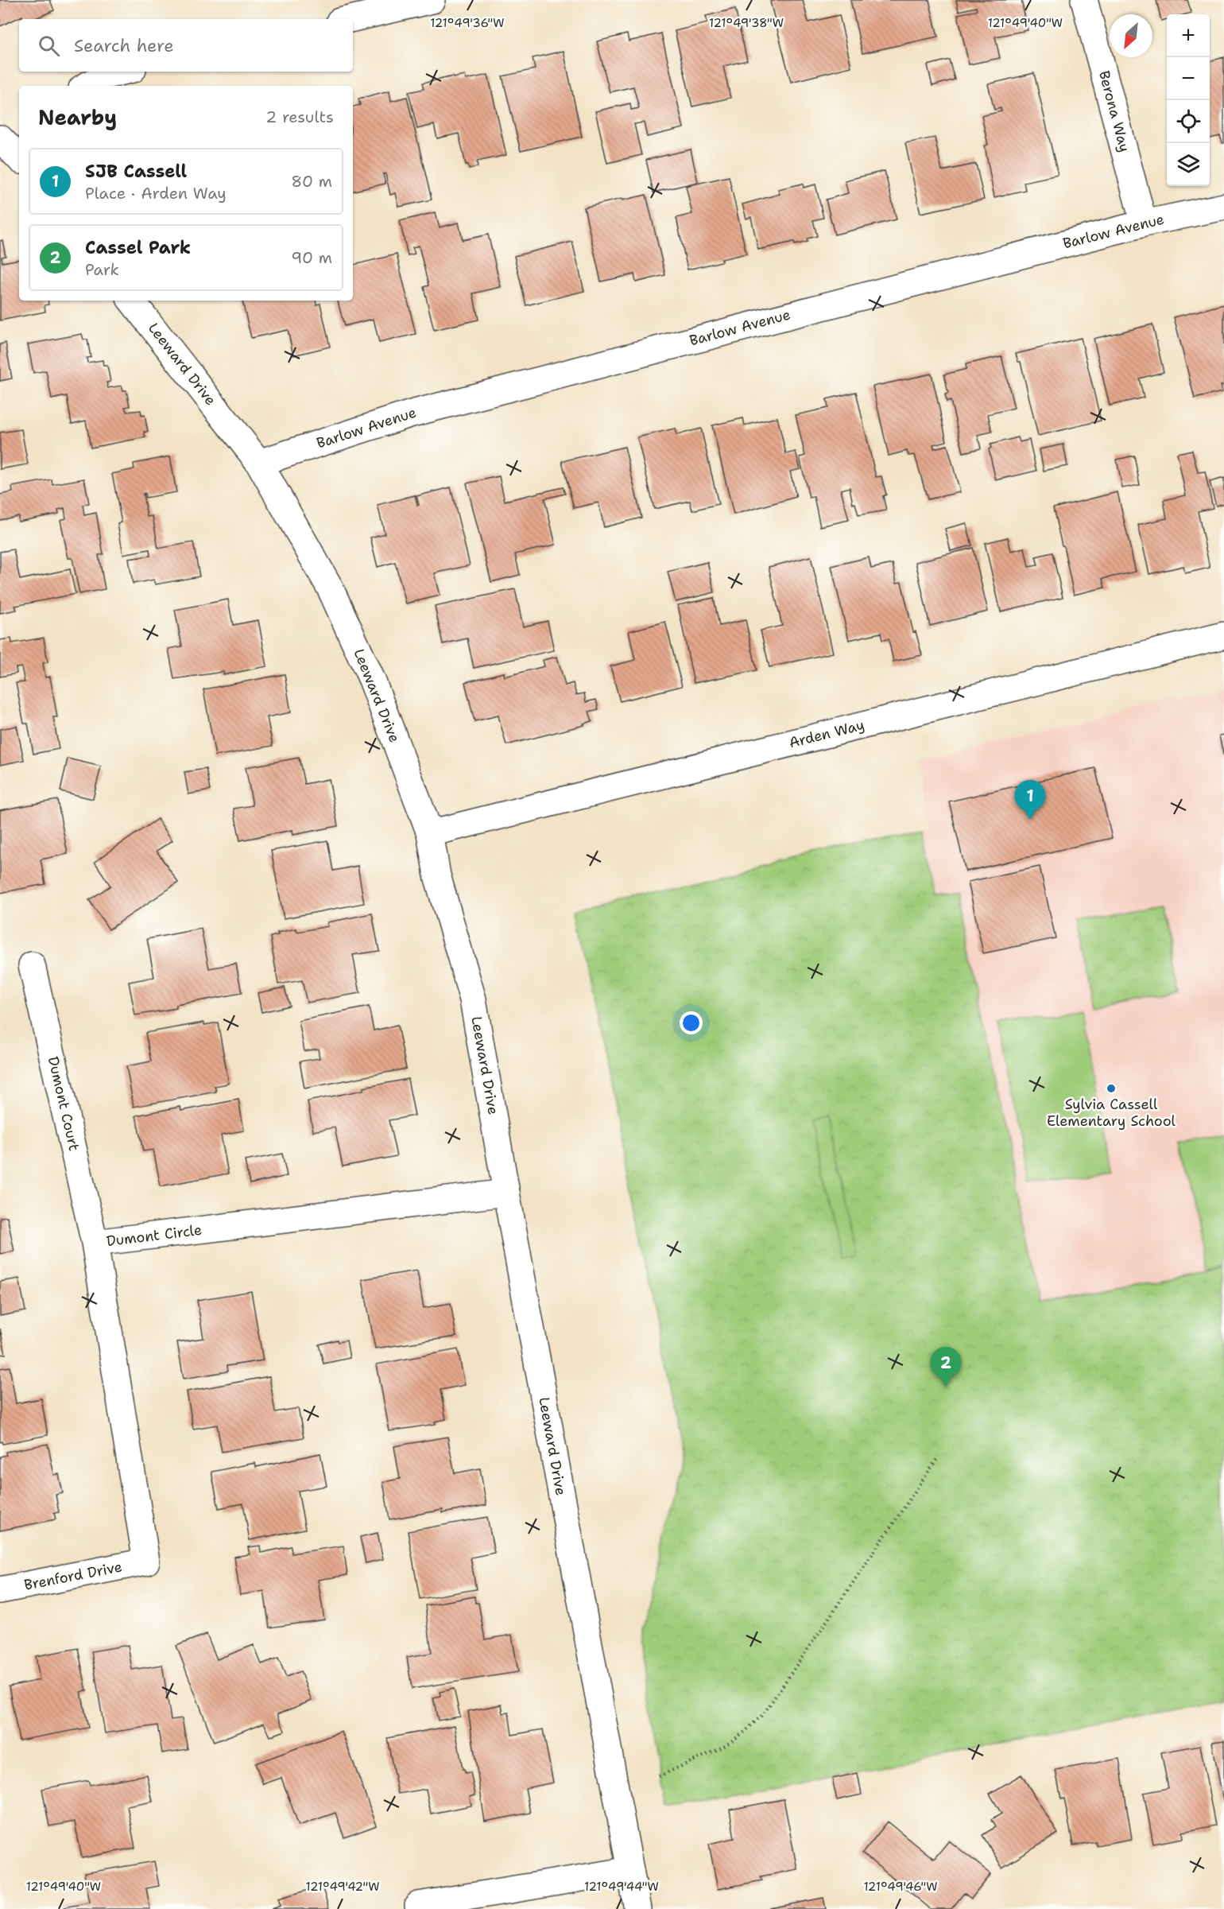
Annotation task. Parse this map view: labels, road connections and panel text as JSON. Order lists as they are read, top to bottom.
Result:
{
  "streets": {
    "street": [
      "Berona Way",
      "Barlow Avenue",
      "Leeward Drive",
      "Arden Way",
      "Dumont Court",
      "Dumont Circle",
      "Brenford Drive"
    ]
  },
  "crossings": [
    ["Berona Way", "Barlow Avenue"],
    ["Barlow Avenue", "Leeward Drive"],
    ["Leeward Drive", "Arden Way"],
    ["Leeward Drive", "Dumont Circle"],
    ["Dumont Court", "Dumont Circle"],
    ["Dumont Circle", "Brenford Drive"]
  ],
  "places": ["Sylvia Cassell Elementary School"],
  "north": "bottom left",
  "page": {
    "map_buttons": ["+", "−"],
    "search": "Search here",
    "heading": ["Nearby", "2 results"],
    "list": [
      {
        "mark": "1",
        "name": "SJB Cassell",
        "note": "Place · Arden Way",
        "value": "80 m"
      },
      {
        "mark": "2",
        "name": "Cassel Park",
        "note": "Park",
        "value": "90 m"
      }
    ],
    "pins": ["1", "2"]
  },
  "coordinates": [
    "121°49'36\"W",
    "121°49'38\"W",
    "121°49'40\"W",
    "121°49'42\"W",
    "121°49'44\"W",
    "121°49'46\"W"
  ]
}
